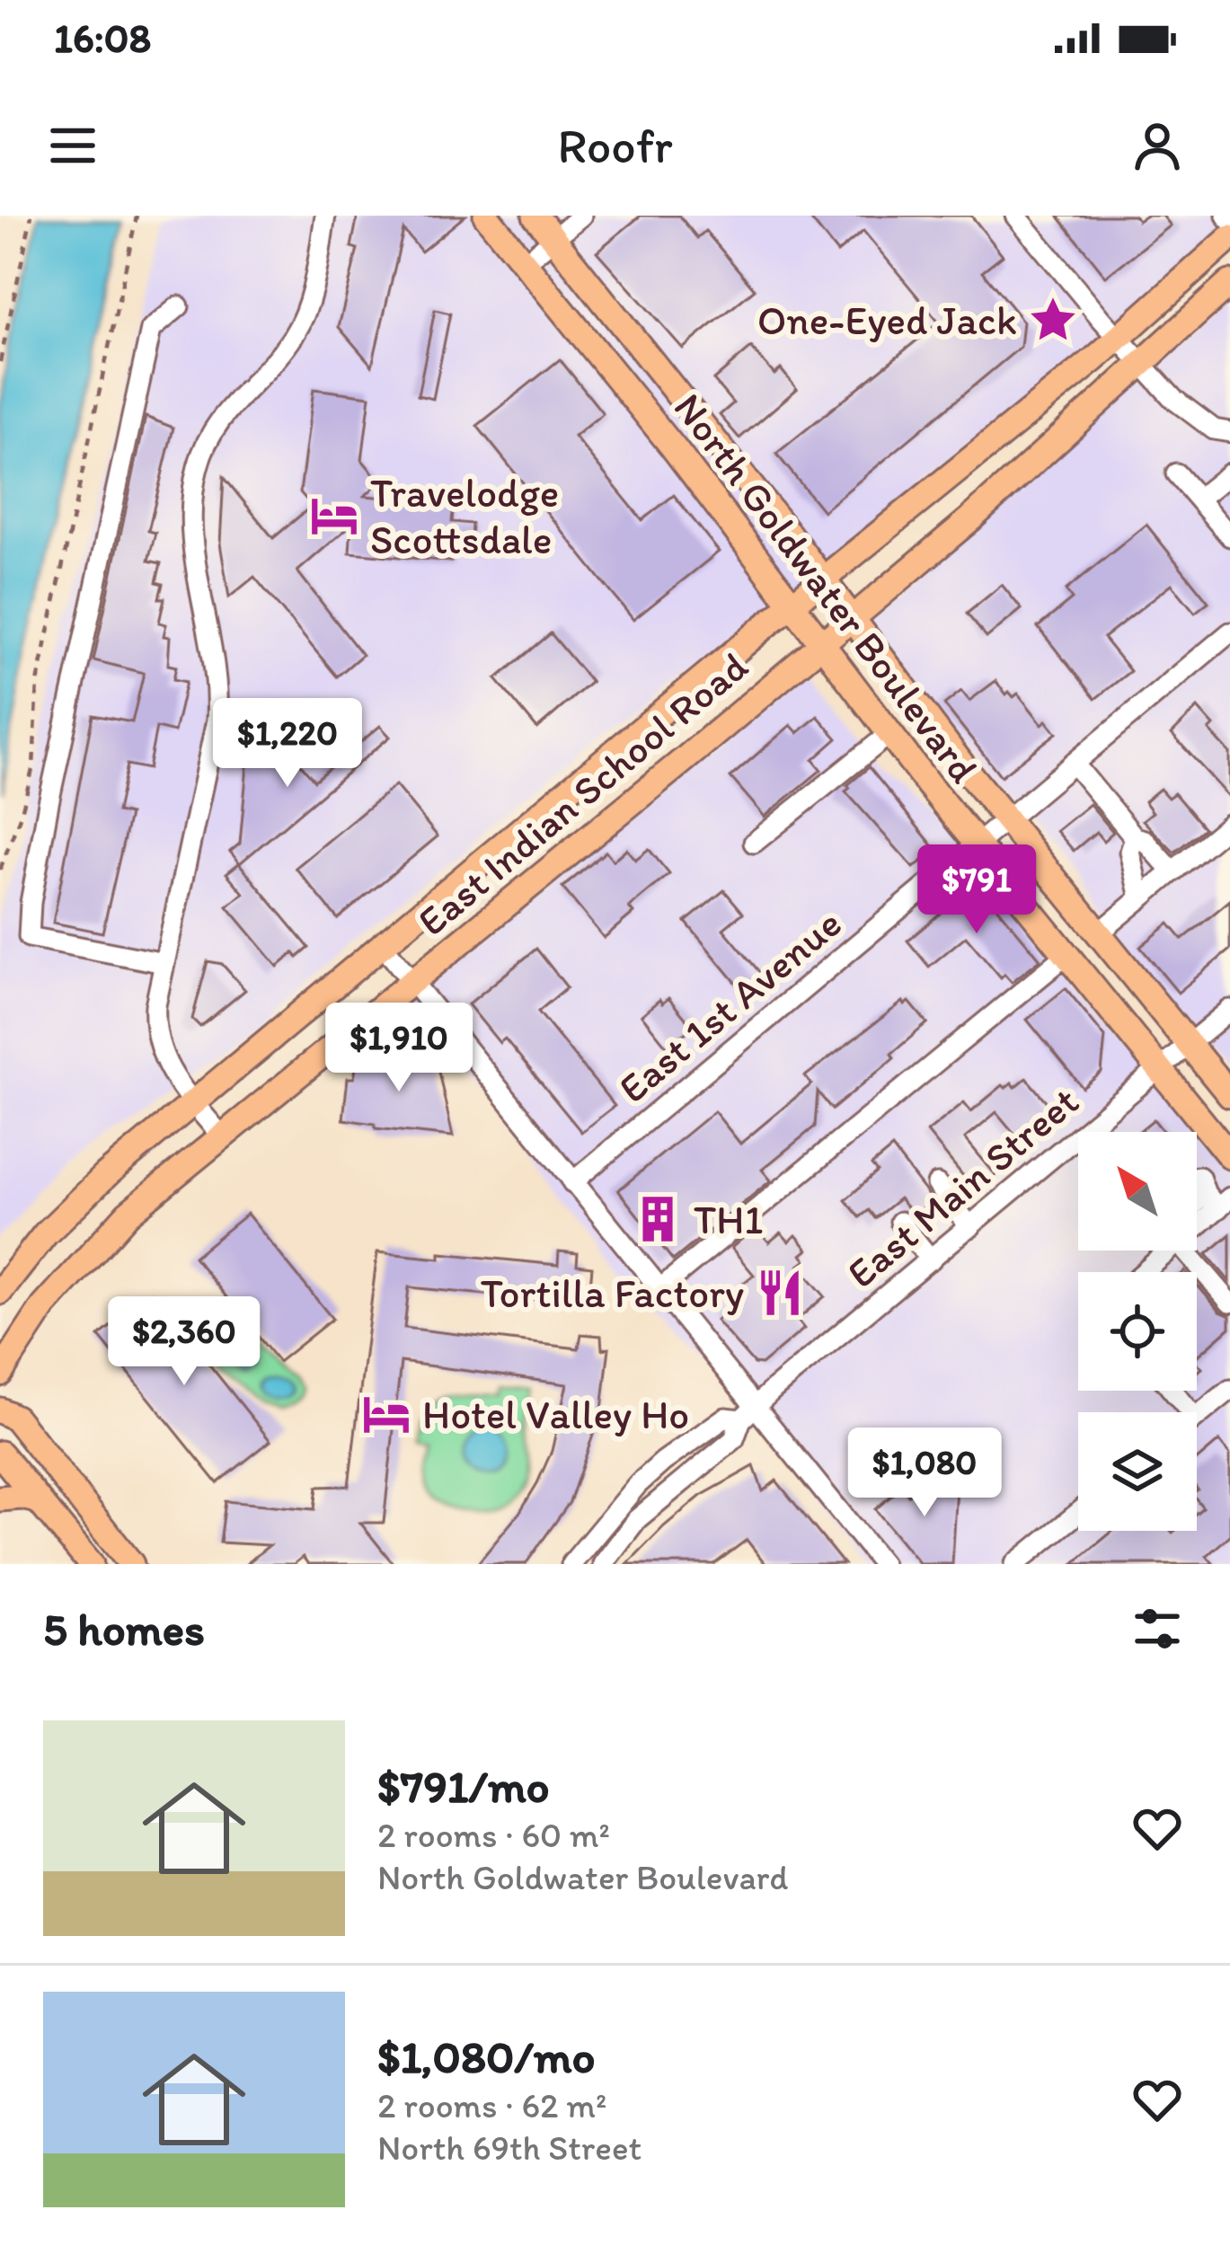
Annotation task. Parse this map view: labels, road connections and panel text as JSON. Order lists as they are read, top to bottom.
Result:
{
  "streets": {
    "main road": ["North Goldwater Boulevard", "East Indian School Road"],
    "street": ["East 1st Avenue", "East Main Street"]
  },
  "crossings": [
    ["North Goldwater Boulevard", "East Indian School Road"],
    ["North Goldwater Boulevard", "East 1st Avenue"],
    ["North Goldwater Boulevard", "East Main Street"]
  ],
  "places": {
    "place": ["One-Eyed Jack"],
    "hotel": ["Travelodge Scottsdale", "Hotel Valley Ho"],
    "building": ["TH1"],
    "restaurant": ["Tortilla Factory"]
  },
  "north": "top left",
  "page": {
    "status": "16:08",
    "header": "Roofr",
    "price": [
      "$1,220",
      "$791",
      "$1,910",
      "$2,360",
      "$1,080"
    ],
    "heading": "5 homes",
    "list": [
      {
        "name": "$791/mo",
        "note": "2 rooms · 60 m² · North Goldwater Boulevard"
      },
      {
        "name": "$1,080/mo",
        "note": "2 rooms · 62 m² · North 69th Street"
      }
    ]
  }
}
